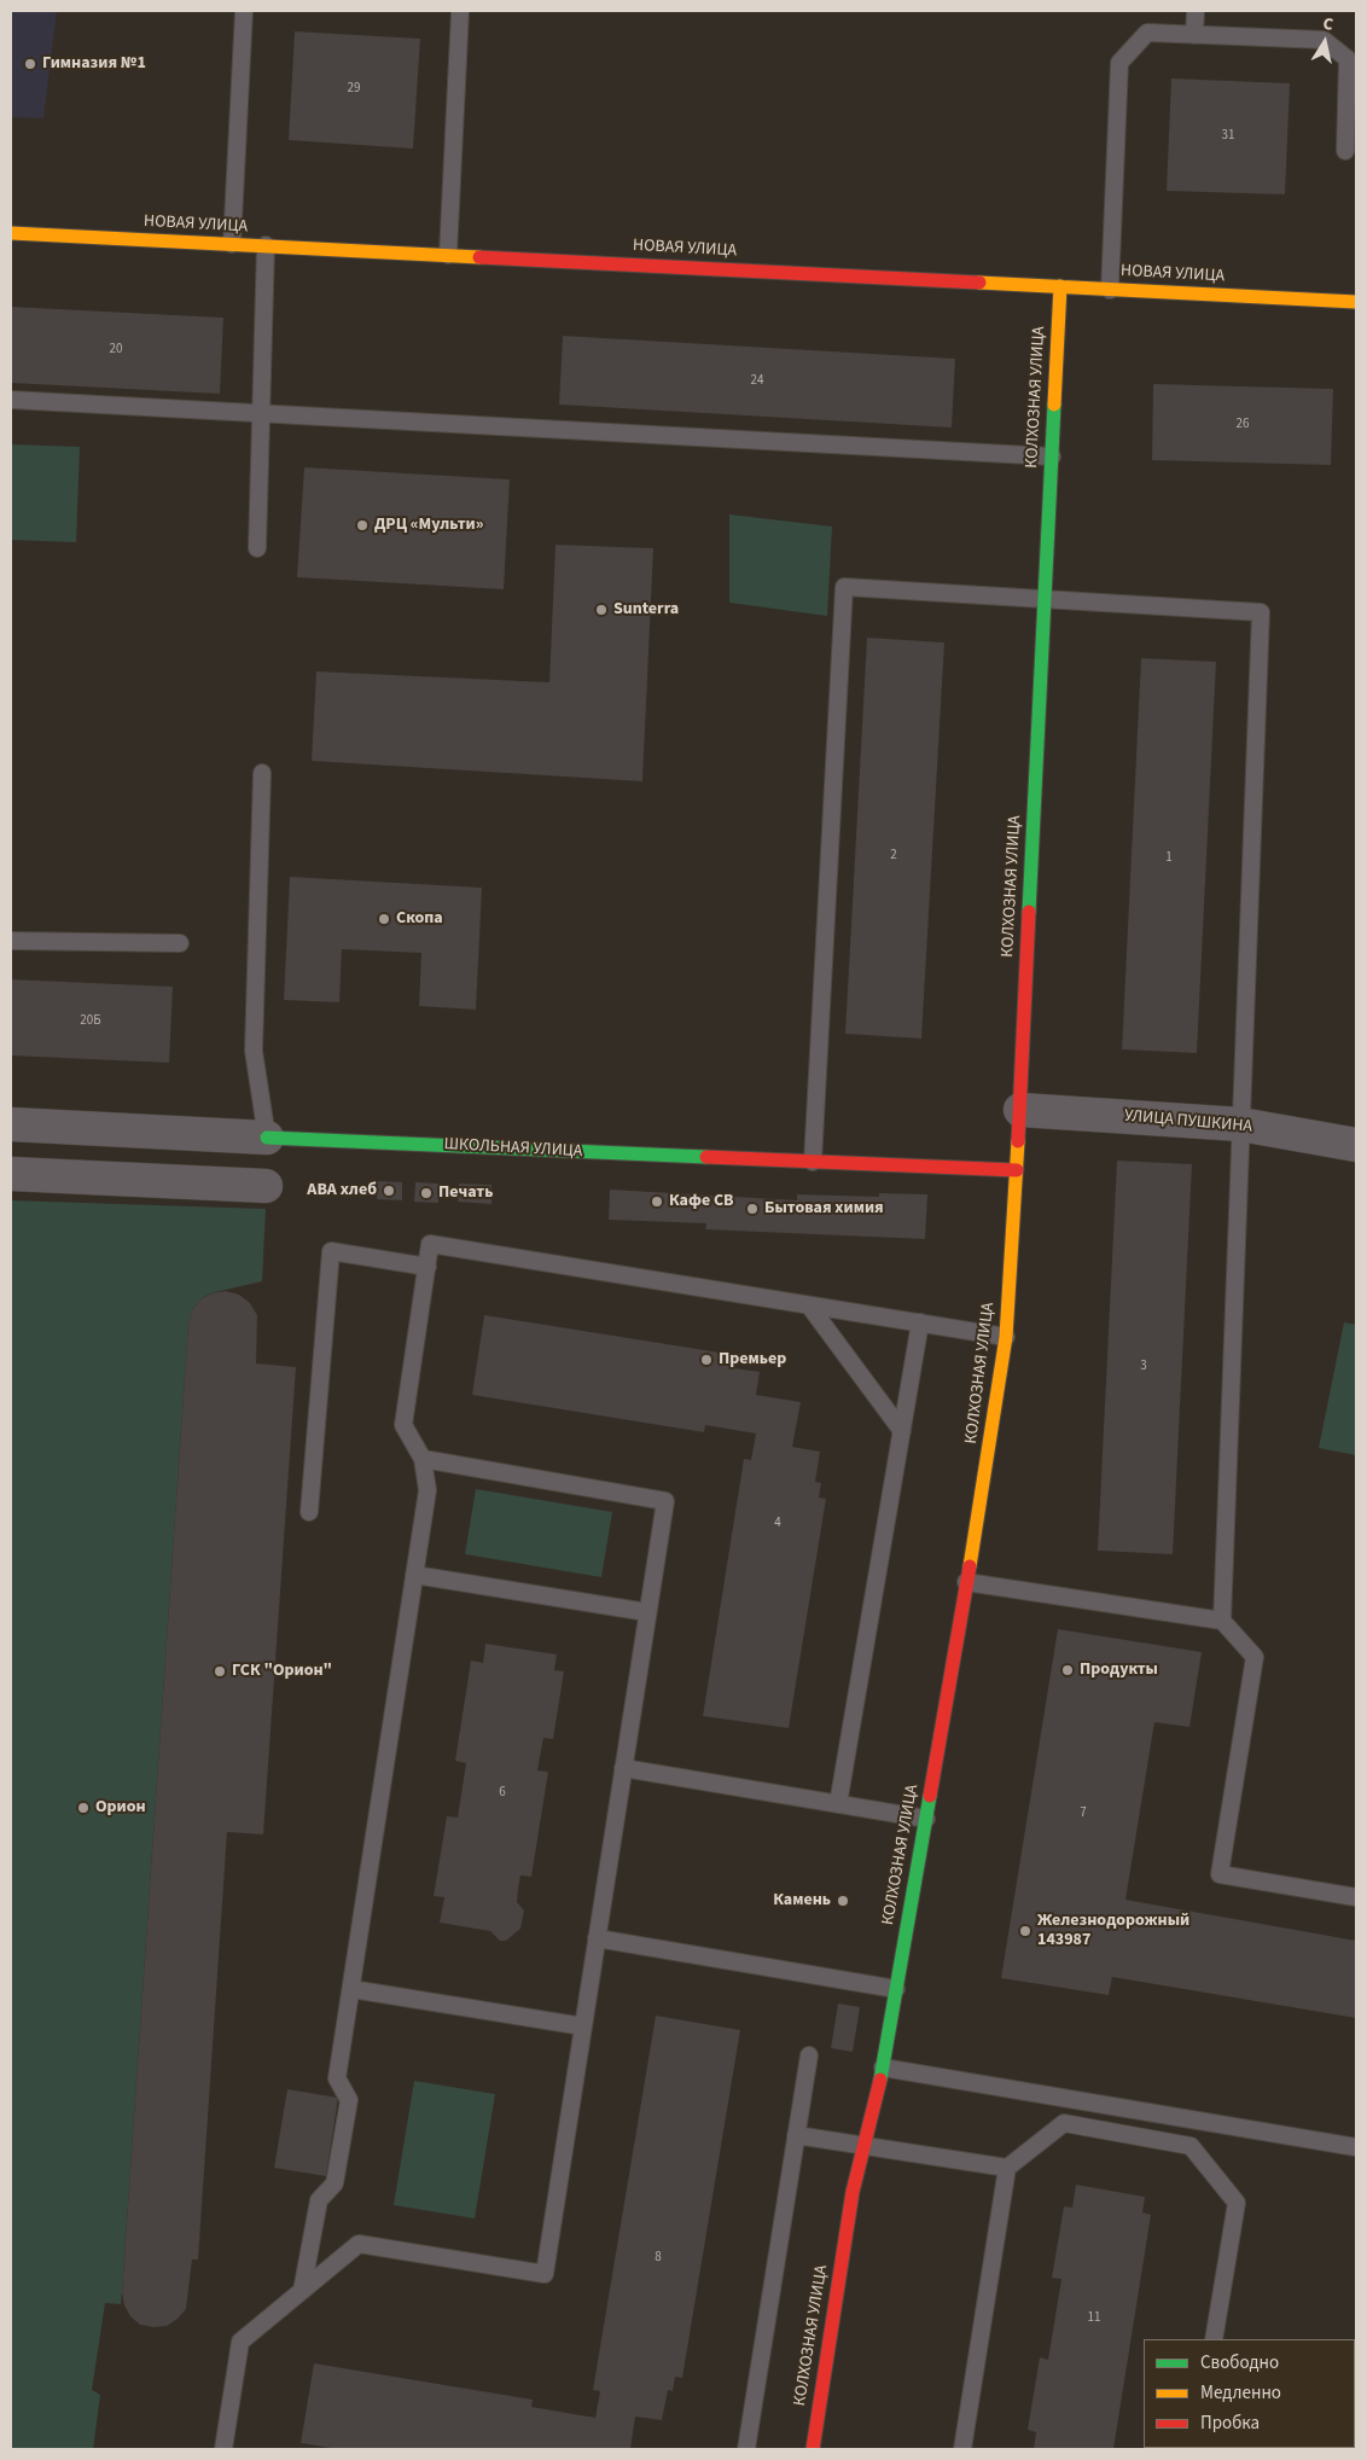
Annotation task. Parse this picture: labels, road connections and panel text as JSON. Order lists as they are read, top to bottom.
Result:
{
  "streets": {
    "street": [
      "НОВАЯ УЛИЦА",
      "КОЛХОЗНАЯ УЛИЦА",
      "УЛИЦА ПУШКИНА",
      "ШКОЛЬНАЯ УЛИЦА"
    ]
  },
  "crossings": [
    ["НОВАЯ УЛИЦА", "КОЛХОЗНАЯ УЛИЦА"],
    ["КОЛХОЗНАЯ УЛИЦА", "УЛИЦА ПУШКИНА"],
    ["КОЛХОЗНАЯ УЛИЦА", "ШКОЛЬНАЯ УЛИЦА"]
  ],
  "places": [
    "Гимназия №1",
    "ДРЦ «Мульти»",
    "Sunterra",
    "Скопа",
    "АВА хлеб",
    "Печать",
    "Кафе СВ",
    "Бытовая химия",
    "Премьер",
    "Продукты",
    "ГСК \"Орион\"",
    "Орион",
    "Камень",
    "Железнодорожный 143987"
  ],
  "house_numbers": [
    "29",
    "31",
    "20",
    "24",
    "26",
    "2",
    "1",
    "20Б",
    "3",
    "4",
    "6",
    "7",
    "8",
    "11"
  ],
  "legend": ["Свободно", "Медленно", "Пробка"],
  "north": "top"
}
